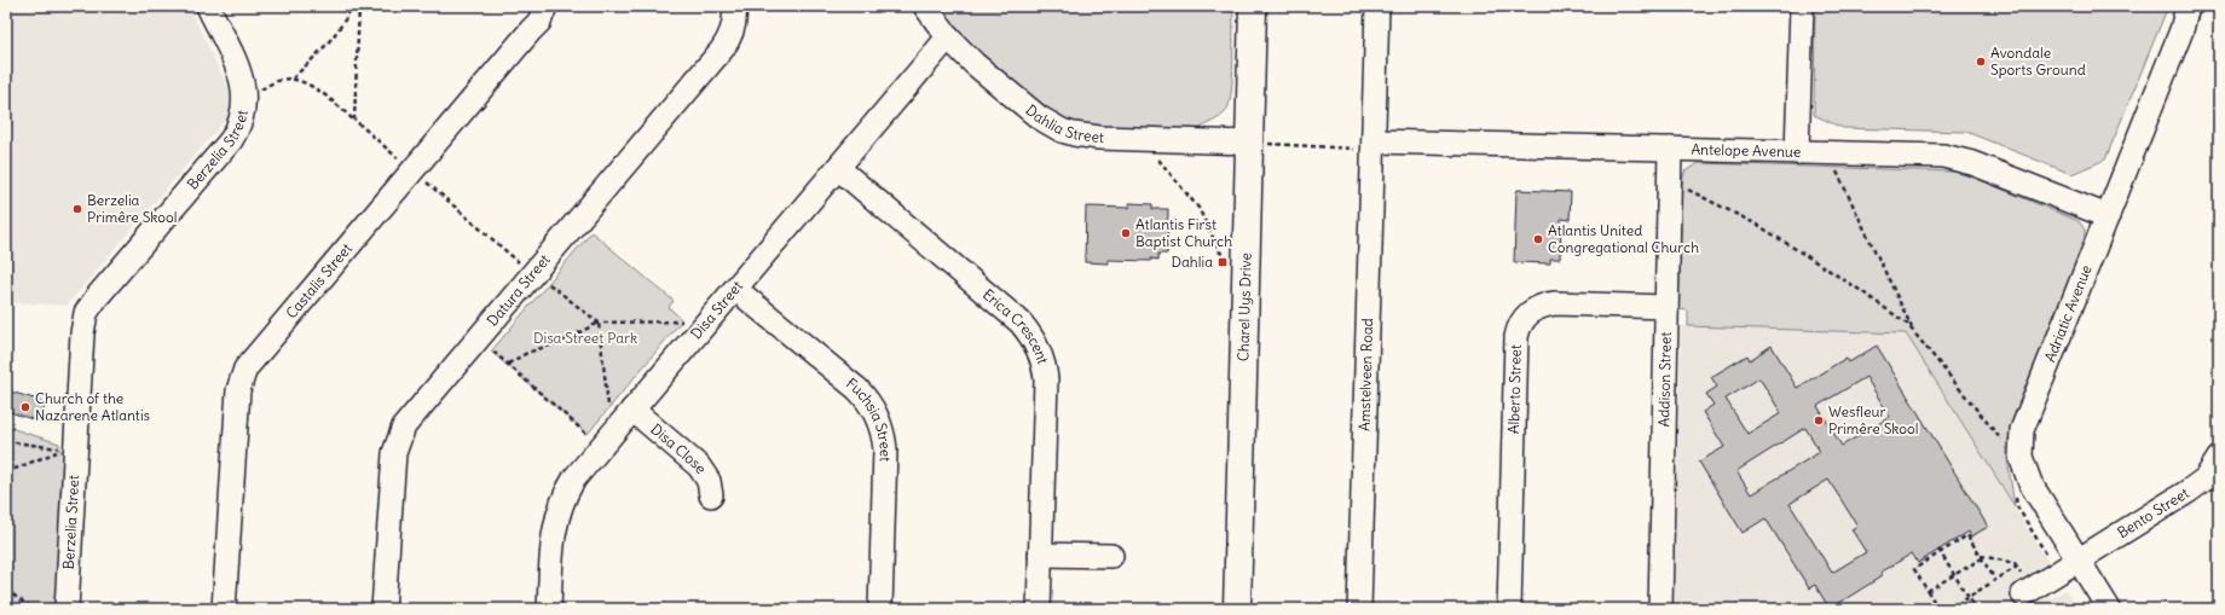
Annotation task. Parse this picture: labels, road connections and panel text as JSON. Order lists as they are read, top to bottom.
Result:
{
  "streets": {
    "main road": ["Charel Uys Drive"],
    "street": [
      "Dahlia Street",
      "Berzelia Street",
      "Antelope Avenue",
      "Castalis Street",
      "Datura Street",
      "Disa Street",
      "Adriatic Avenue",
      "Erica Crescent",
      "Amstelveen Road",
      "Addison Street",
      "Alberto Street",
      "Fuchsia Street",
      "Disa Close",
      "Bento Street"
    ]
  },
  "crossings": [
    ["Dahlia Street", "Charel Uys Drive"],
    ["Dahlia Street", "Disa Street"],
    ["Antelope Avenue", "Adriatic Avenue"],
    ["Antelope Avenue", "Amstelveen Road"],
    ["Antelope Avenue", "Addison Street"],
    ["Disa Street", "Erica Crescent"],
    ["Disa Street", "Fuchsia Street"],
    ["Disa Street", "Disa Close"],
    ["Adriatic Avenue", "Bento Street"],
    ["Addison Street", "Alberto Street"]
  ],
  "parks": ["Disa Street Park"],
  "places": {
    "other": [
      "Avondale Sports Ground",
      "Berzelia Primêre Skool",
      "Atlantis First Baptist Church",
      "Atlantis United Congregational Church",
      "Church of the Nazarene Atlantis",
      "Wesfleur Primêre Skool"
    ],
    "transit": ["Dahlia"]
  }
}
